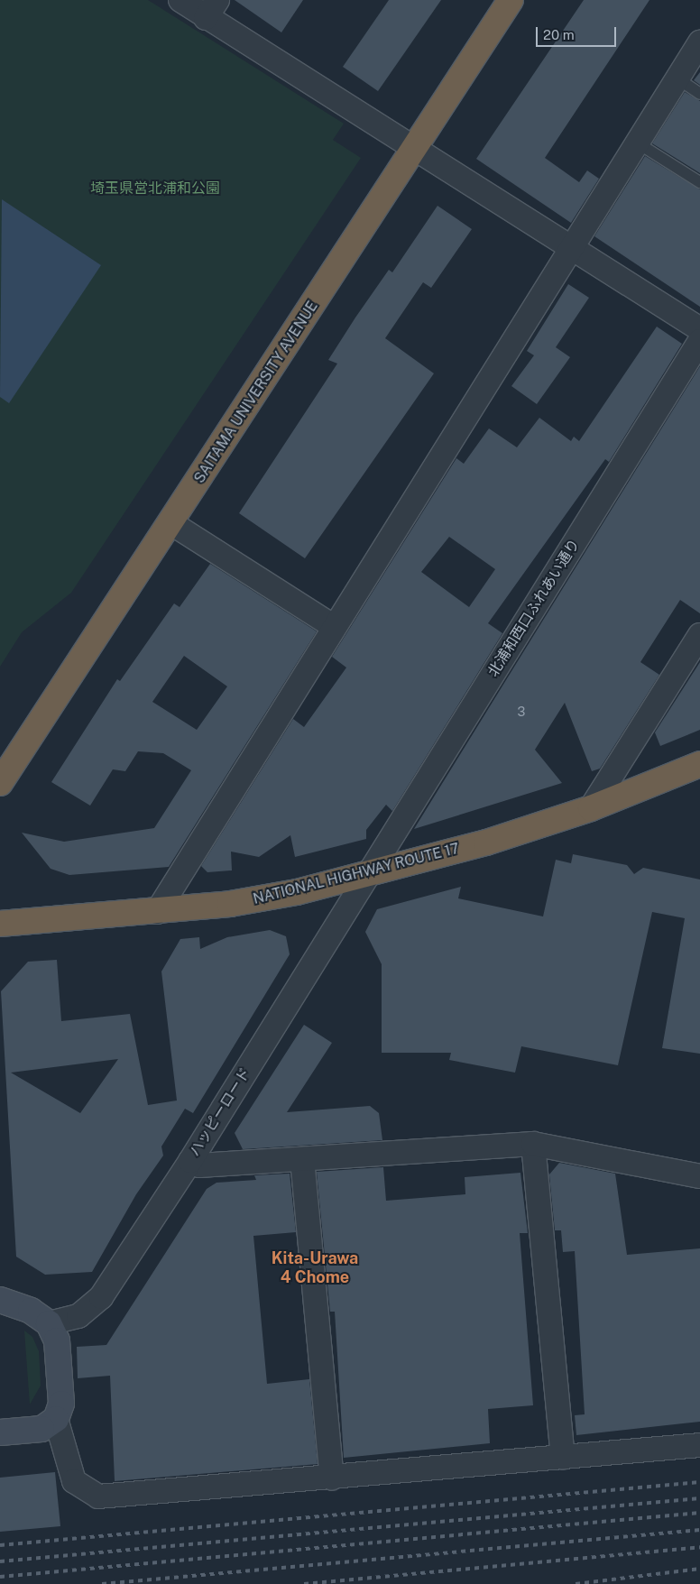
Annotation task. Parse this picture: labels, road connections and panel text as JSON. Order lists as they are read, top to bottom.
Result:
{
  "streets": {
    "highway": ["SAITAMA UNIVERSITY AVENUE", "NATIONAL HIGHWAY ROUTE 17"],
    "street": ["北浦和西口ふれあい通り", "ハッピーロード"]
  },
  "crossings": [
    ["北浦和西口ふれあい通り", "NATIONAL HIGHWAY ROUTE 17"],
    ["北浦和西口ふれあい通り", "ハッピーロード"],
    ["NATIONAL HIGHWAY ROUTE 17", "ハッピーロード"]
  ],
  "districts": ["Kita-Urawa 4 Chome"],
  "parks": ["埼玉県営北浦和公園"],
  "house_numbers": ["3"],
  "scale_bar": "20 m"
}
